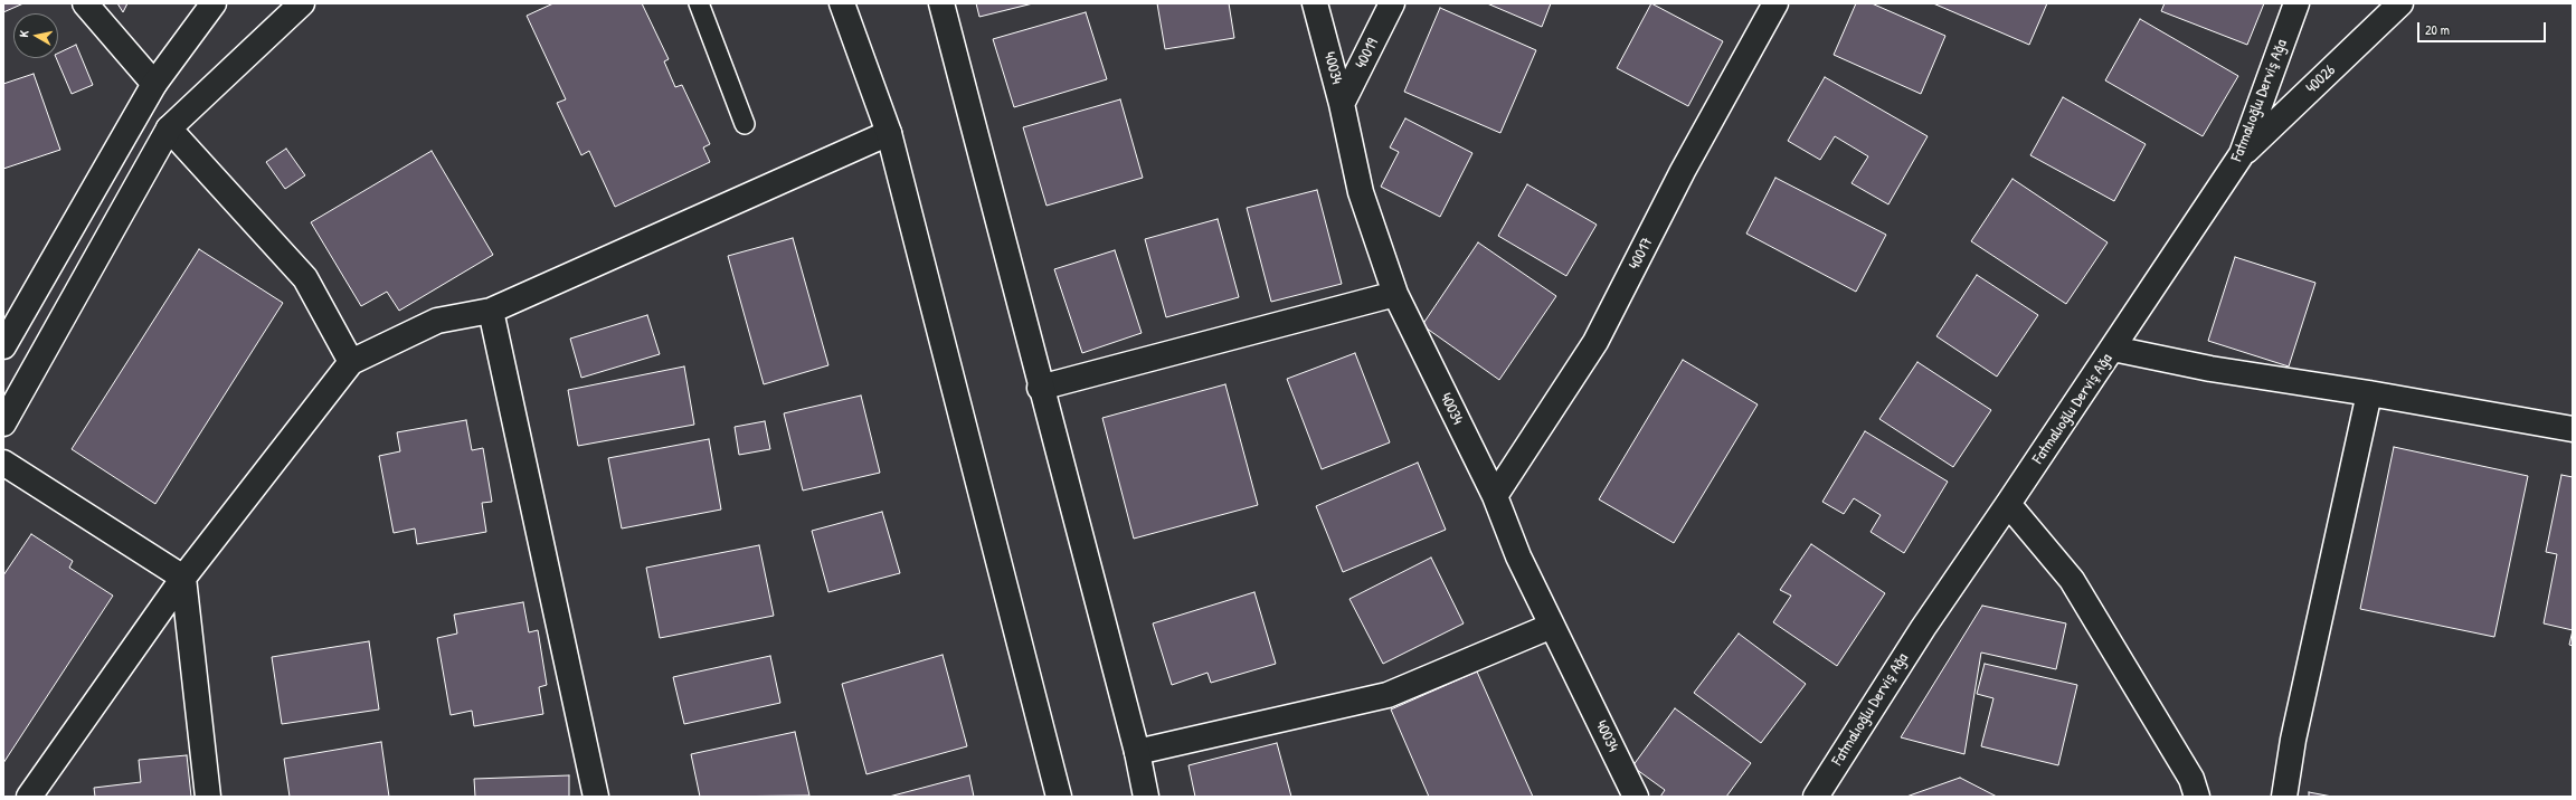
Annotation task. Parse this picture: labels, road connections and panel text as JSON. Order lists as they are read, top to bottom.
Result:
{
  "streets": {
    "street": [
      "40019",
      "40034",
      "40026",
      "Fatmalıoğlu Derviş Ağa",
      "40017"
    ]
  },
  "crossings": [
    ["40019", "40034"],
    ["40034", "40017"],
    ["40026", "Fatmalıoğlu Derviş Ağa"]
  ],
  "scale_bar": "20 m",
  "north": "left"
}
